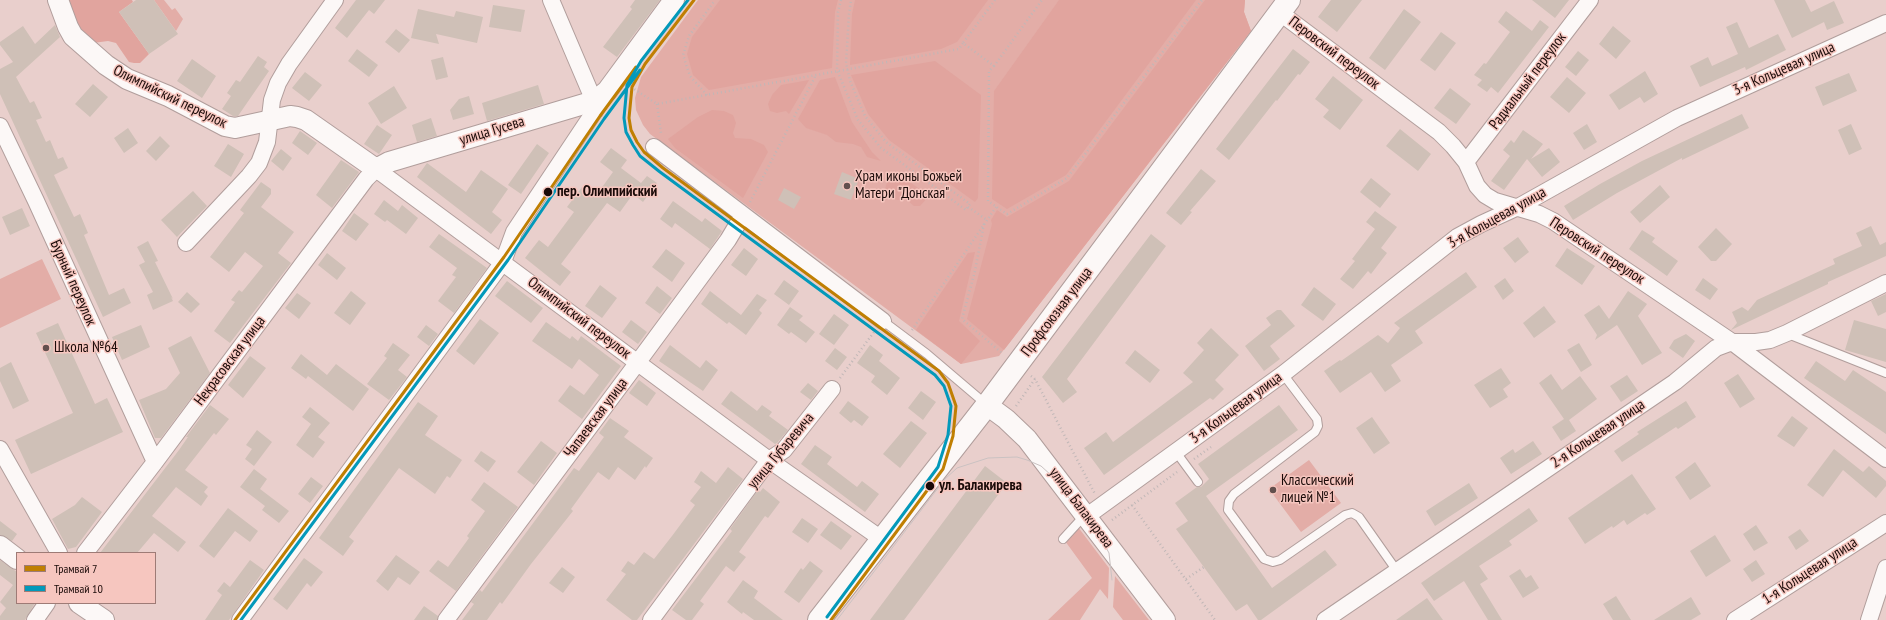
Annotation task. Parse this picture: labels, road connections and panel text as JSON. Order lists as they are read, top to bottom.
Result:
{
  "streets": {
    "main road": ["Профсоюзная улица"],
    "street": [
      "Перовский переулок",
      "3-я Кольцевая улица",
      "Радиальный переулок",
      "Олимпийский переулок",
      "улица Гусева",
      "Бурный переулок",
      "Некрасовская улица",
      "Чапаевская улица",
      "2-я Кольцевая улица",
      "улица Губаревича",
      "улица Балакирева",
      "1-я Кольцевая улица"
    ]
  },
  "crossings": [
    ["Перовский переулок", "3-я Кольцевая улица"],
    ["Перовский переулок", "Радиальный переулок"],
    ["Перовский переулок", "Профсоюзная улица"],
    ["Перовский переулок", "2-я Кольцевая улица"],
    ["3-я Кольцевая улица", "улица Балакирева"],
    ["Олимпийский переулок", "улица Гусева"],
    ["Олимпийский переулок", "Профсоюзная улица"],
    ["Олимпийский переулок", "Некрасовская улица"],
    ["Олимпийский переулок", "Чапаевская улица"],
    ["Олимпийский переулок", "улица Губаревича"],
    ["улица Гусева", "Некрасовская улица"],
    ["Бурный переулок", "Некрасовская улица"],
    ["Профсоюзная улица", "улица Балакирева"]
  ],
  "places": [
    "Храм иконы Божьей Матери \"Донская\"",
    "пер. Олимпийский",
    "Школа №64",
    "ул. Балакирева",
    "Классический лицей №1"
  ],
  "lines": ["tram line 7", "tram line 10"],
  "legend": ["Трамвай 7", "Трамвай 10"]
}
